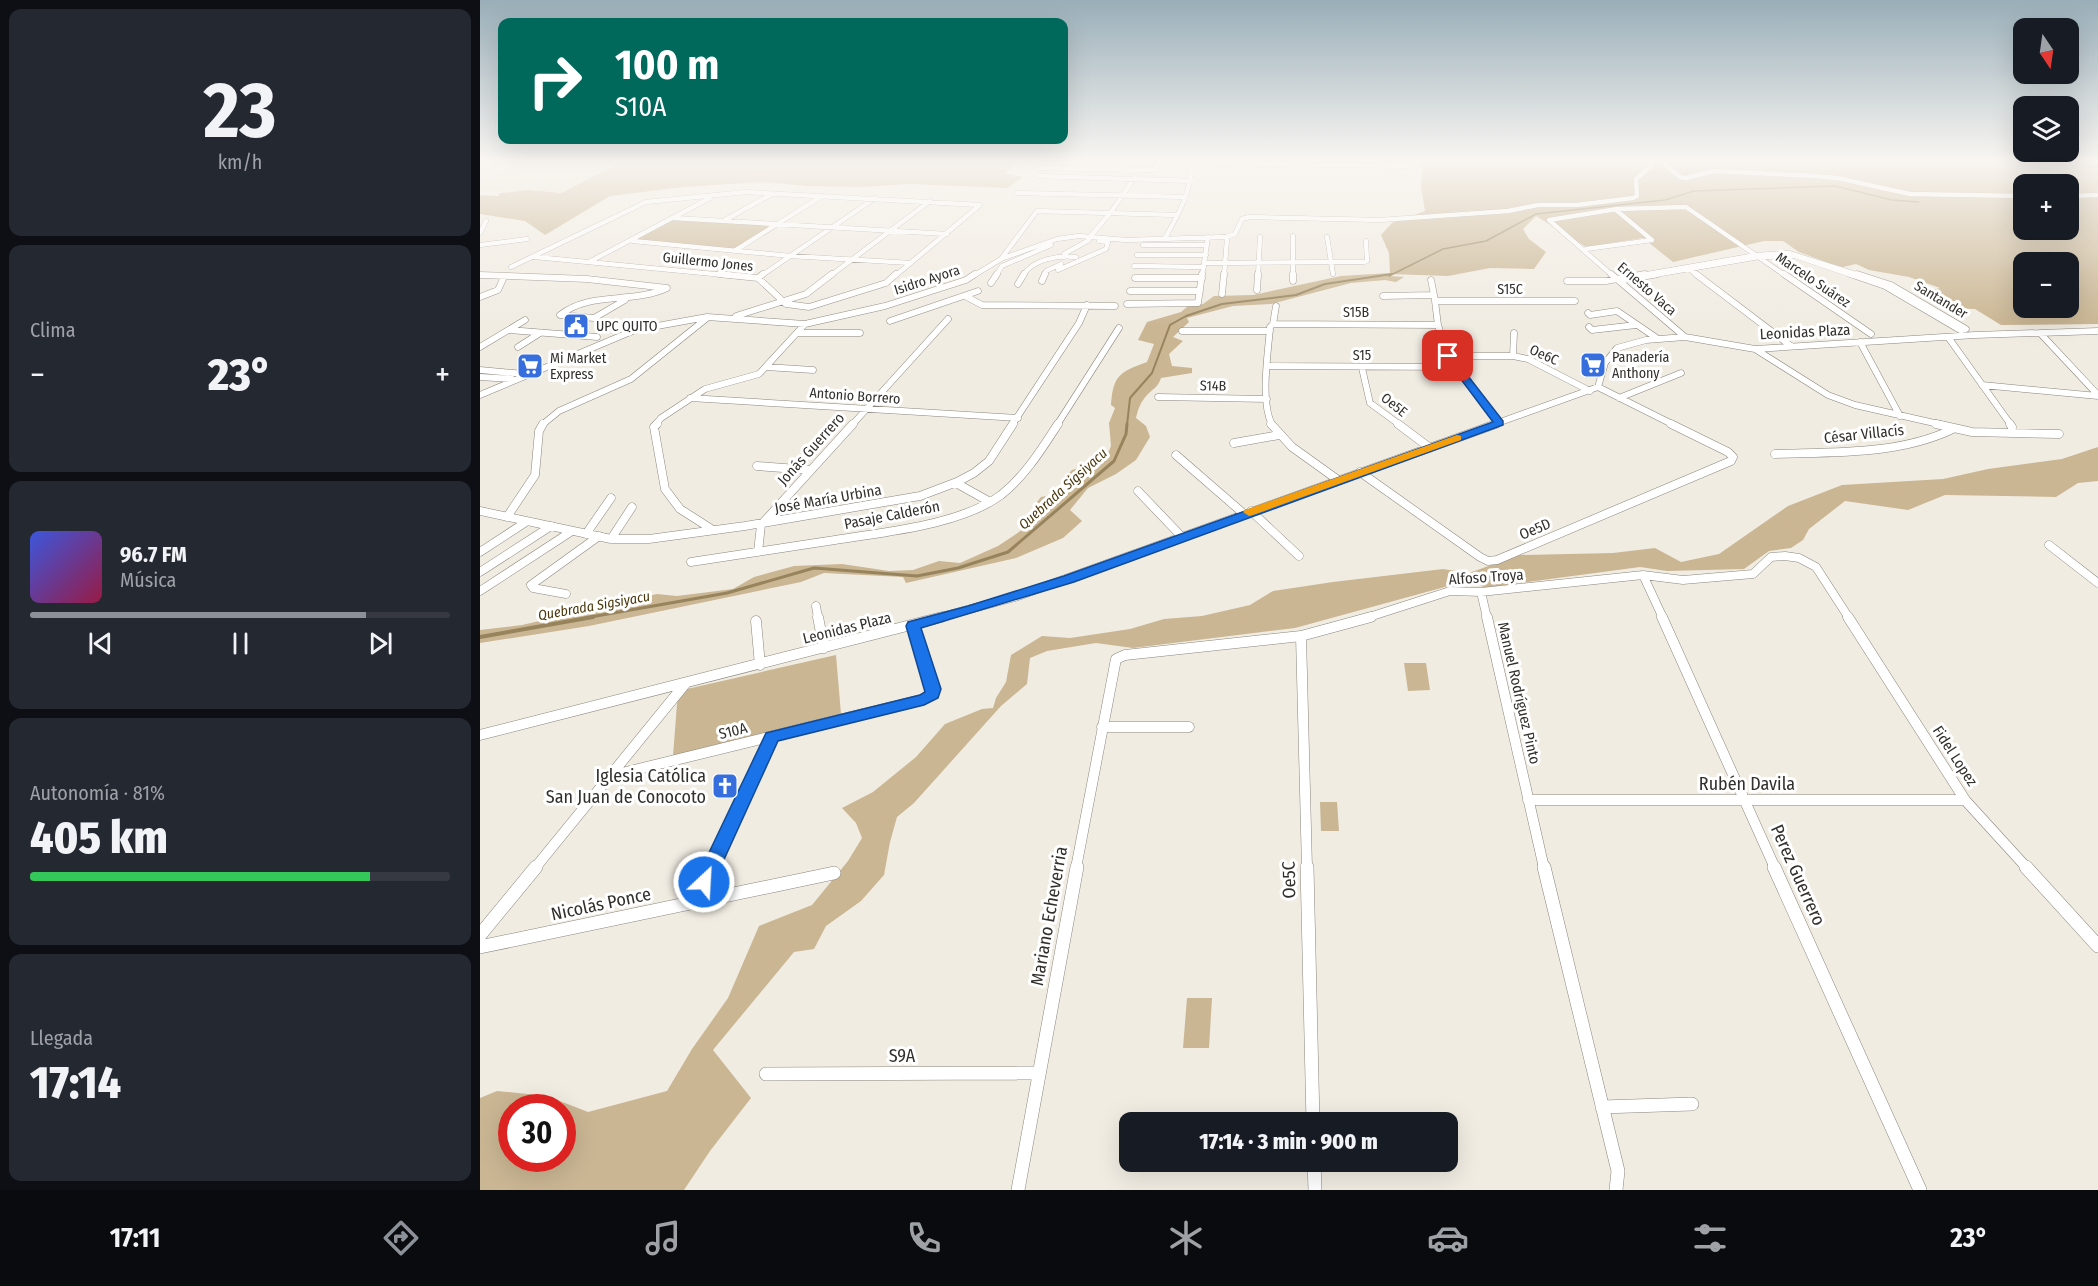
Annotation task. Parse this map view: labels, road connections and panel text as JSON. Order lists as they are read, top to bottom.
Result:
{
  "streets": {
    "street": [
      "Guillermo Jones",
      "Isidro Ayora",
      "Marcelo Suárez",
      "S15C",
      "Ernesto Vaca",
      "Santander",
      "S15B",
      "Leonidas Plaza",
      "S15",
      "Oe6C",
      "S14B",
      "Antonio Borrero",
      "Oe5E",
      "César Villacís",
      "Jonás Guerrero",
      "José María Urbina",
      "Pasaje Calderón",
      "Oe5D",
      "Alfoso Troya",
      "Manuel Rodríguez Pinto",
      "S10A",
      "Fidel Lopez",
      "Rubén Davila",
      "Perez Guerrero",
      "Oe5C",
      "Nicolás Ponce",
      "Mariano Echeverria",
      "S9A"
    ]
  },
  "crossings": [
    ["Ernesto Vaca", "Leonidas Plaza"],
    ["Leonidas Plaza", "Oe6C"],
    ["Leonidas Plaza", "Oe5E"],
    ["Leonidas Plaza", "Oe5D"],
    ["Leonidas Plaza", "S10A"],
    ["S15", "Oe5E"],
    ["Antonio Borrero", "Jonás Guerrero"],
    ["Antonio Borrero", "José María Urbina"],
    ["Jonás Guerrero", "José María Urbina"],
    ["Alfoso Troya", "Manuel Rodríguez Pinto"],
    ["Alfoso Troya", "Fidel Lopez"],
    ["Alfoso Troya", "Perez Guerrero"],
    ["Alfoso Troya", "Oe5C"],
    ["Alfoso Troya", "Mariano Echeverria"],
    ["Manuel Rodríguez Pinto", "Rubén Davila"],
    ["Fidel Lopez", "Rubén Davila"],
    ["Rubén Davila", "Perez Guerrero"],
    ["Mariano Echeverria", "S9A"]
  ],
  "water": ["Quebrada Sigsiyacu"],
  "places": {
    "public building": ["UPC QUITO"],
    "supermarket": ["Panadería Anthony", "Mi Market Express"],
    "church": ["Iglesia Católica San Juan de Conocoto"]
  },
  "north": "bottom",
  "page": {
    "tile": [
      ["23", "km/h"],
      "Clima",
      ["Autonomía · 81%", "405 km"],
      ["Llegada", "17:14"]
    ],
    "map_buttons": ["+", "−"],
    "turn": ["100 m", "S10A"],
    "heat": ["−", "23°", "+"],
    "song": ["96.7 FM", "Música"],
    "limit": "30",
    "trip": "17:14 · 3 min · 900 m",
    "tabs": ["17:11", "23°"]
  }
}
